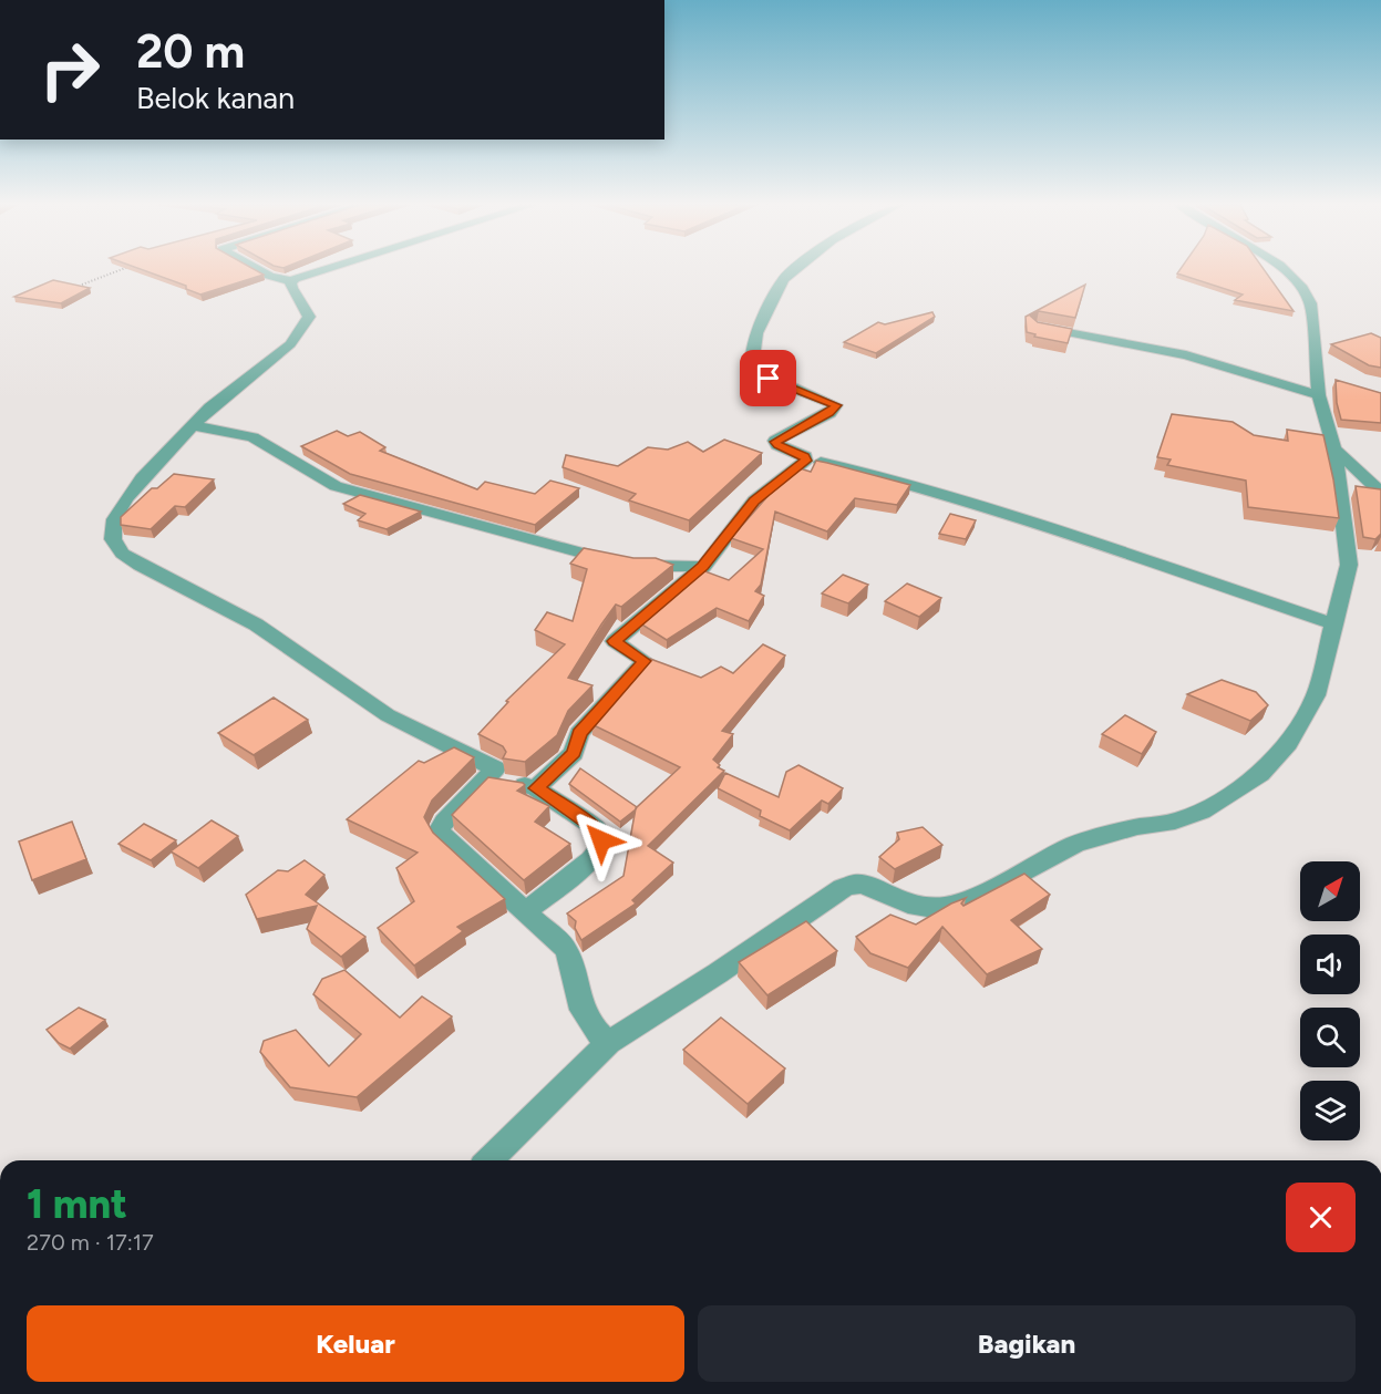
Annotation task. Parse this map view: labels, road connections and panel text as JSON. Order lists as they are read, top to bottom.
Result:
{
  "north": "top right",
  "page": {
    "turn": ["20 m", "Belok kanan"],
    "heading": ["1 mnt", "270 m · 17:17"],
    "buttons": ["Keluar", "Bagikan"]
  }
}
